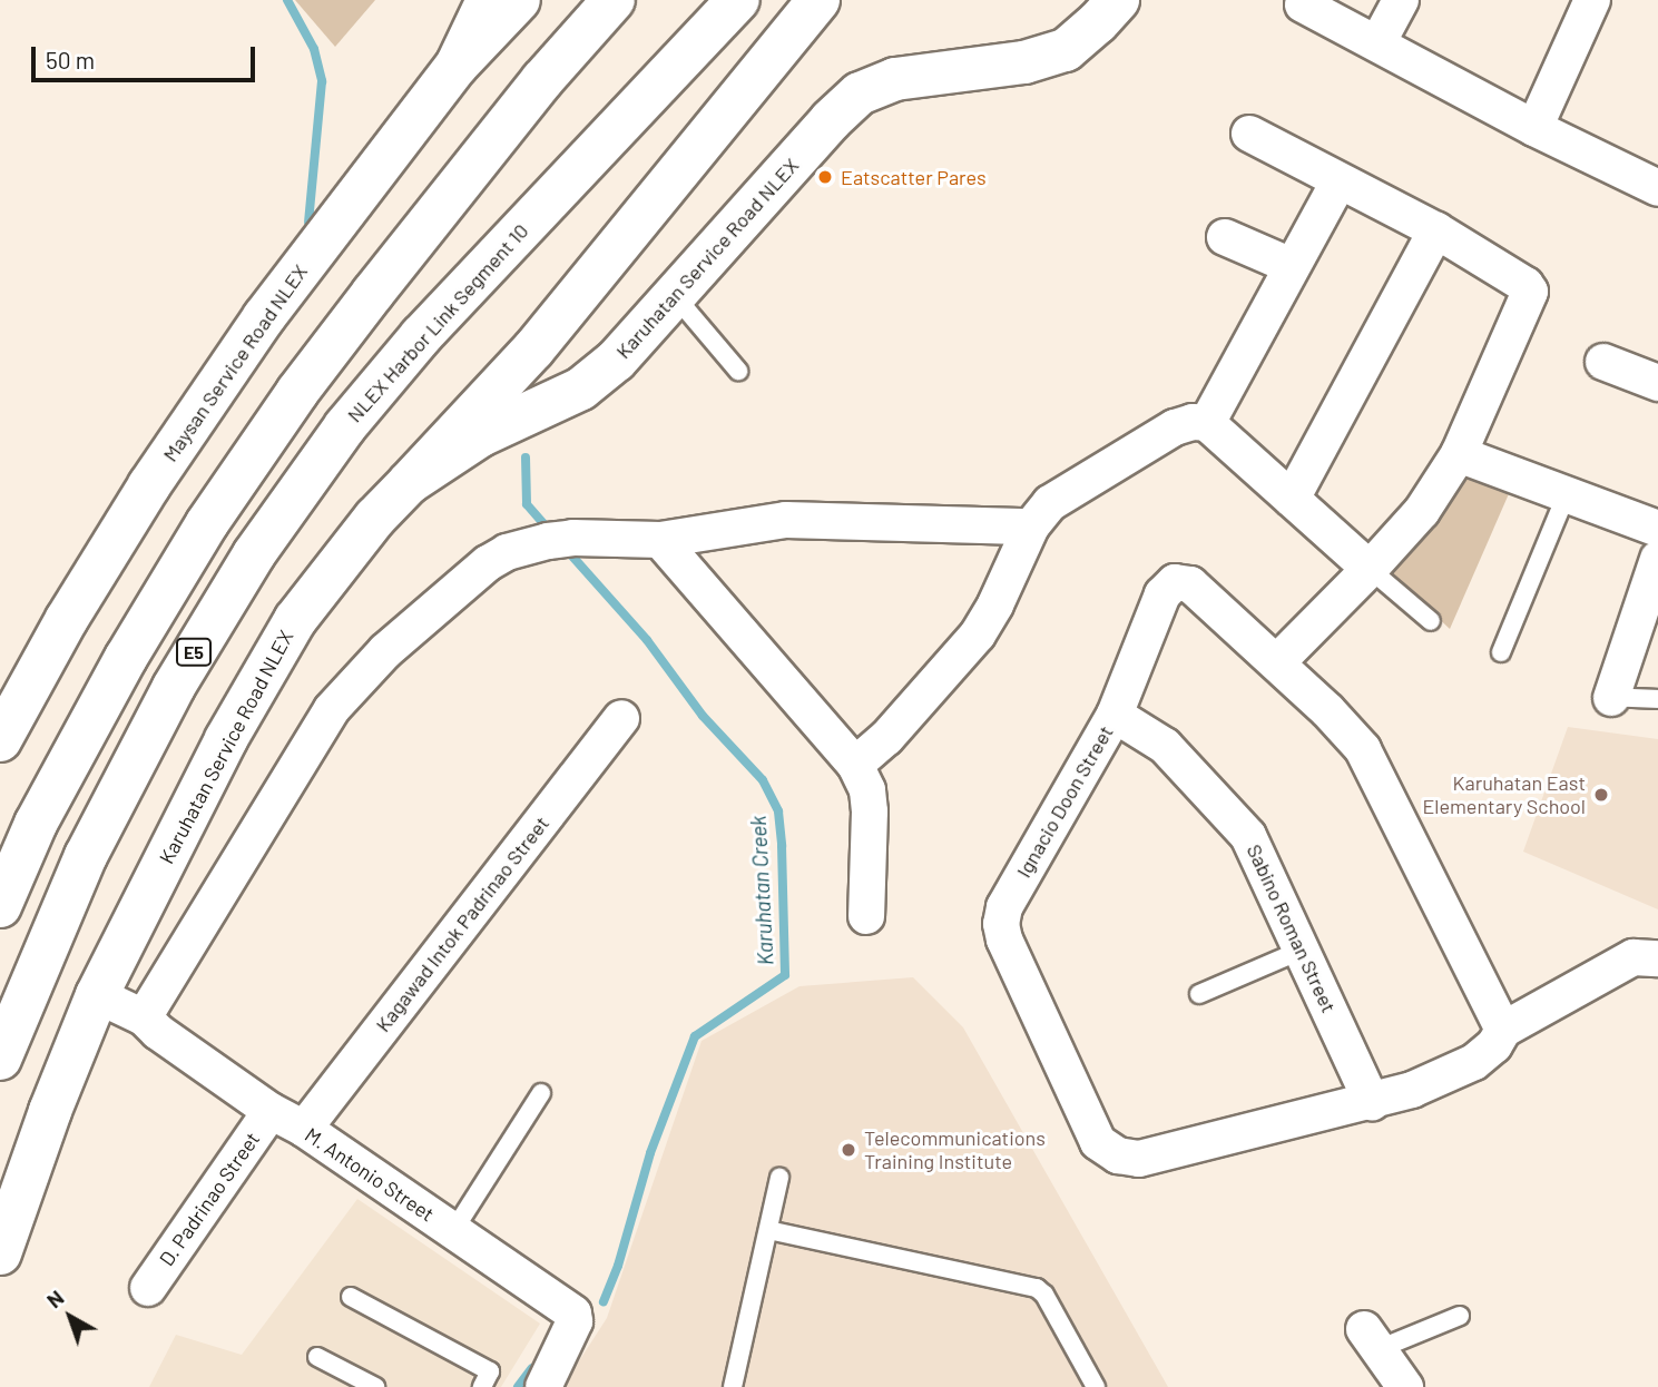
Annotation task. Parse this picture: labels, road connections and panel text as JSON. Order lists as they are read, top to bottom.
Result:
{
  "streets": {
    "main road": [
      "Karuhatan Service Road NLEX",
      "NLEX Harbor Link Segment 10",
      "Maysan Service Road NLEX",
      "E5"
    ],
    "street": [
      "Ignacio Doon Street",
      "Kagawad Intok Padrinao Street",
      "Sabino Roman Street",
      "M. Antonio Street",
      "D. Padrinao Street"
    ]
  },
  "crossings": [
    ["Karuhatan Service Road NLEX", "M. Antonio Street"],
    ["Ignacio Doon Street", "Sabino Roman Street"],
    ["Kagawad Intok Padrinao Street", "M. Antonio Street"],
    ["M. Antonio Street", "D. Padrinao Street"]
  ],
  "water": ["Karuhatan Creek"],
  "places": ["Eatscatter Pares", "Karuhatan East Elementary School", "Telecommunications Training Institute"],
  "scale_bar": "50 m",
  "north": "top left"
}
